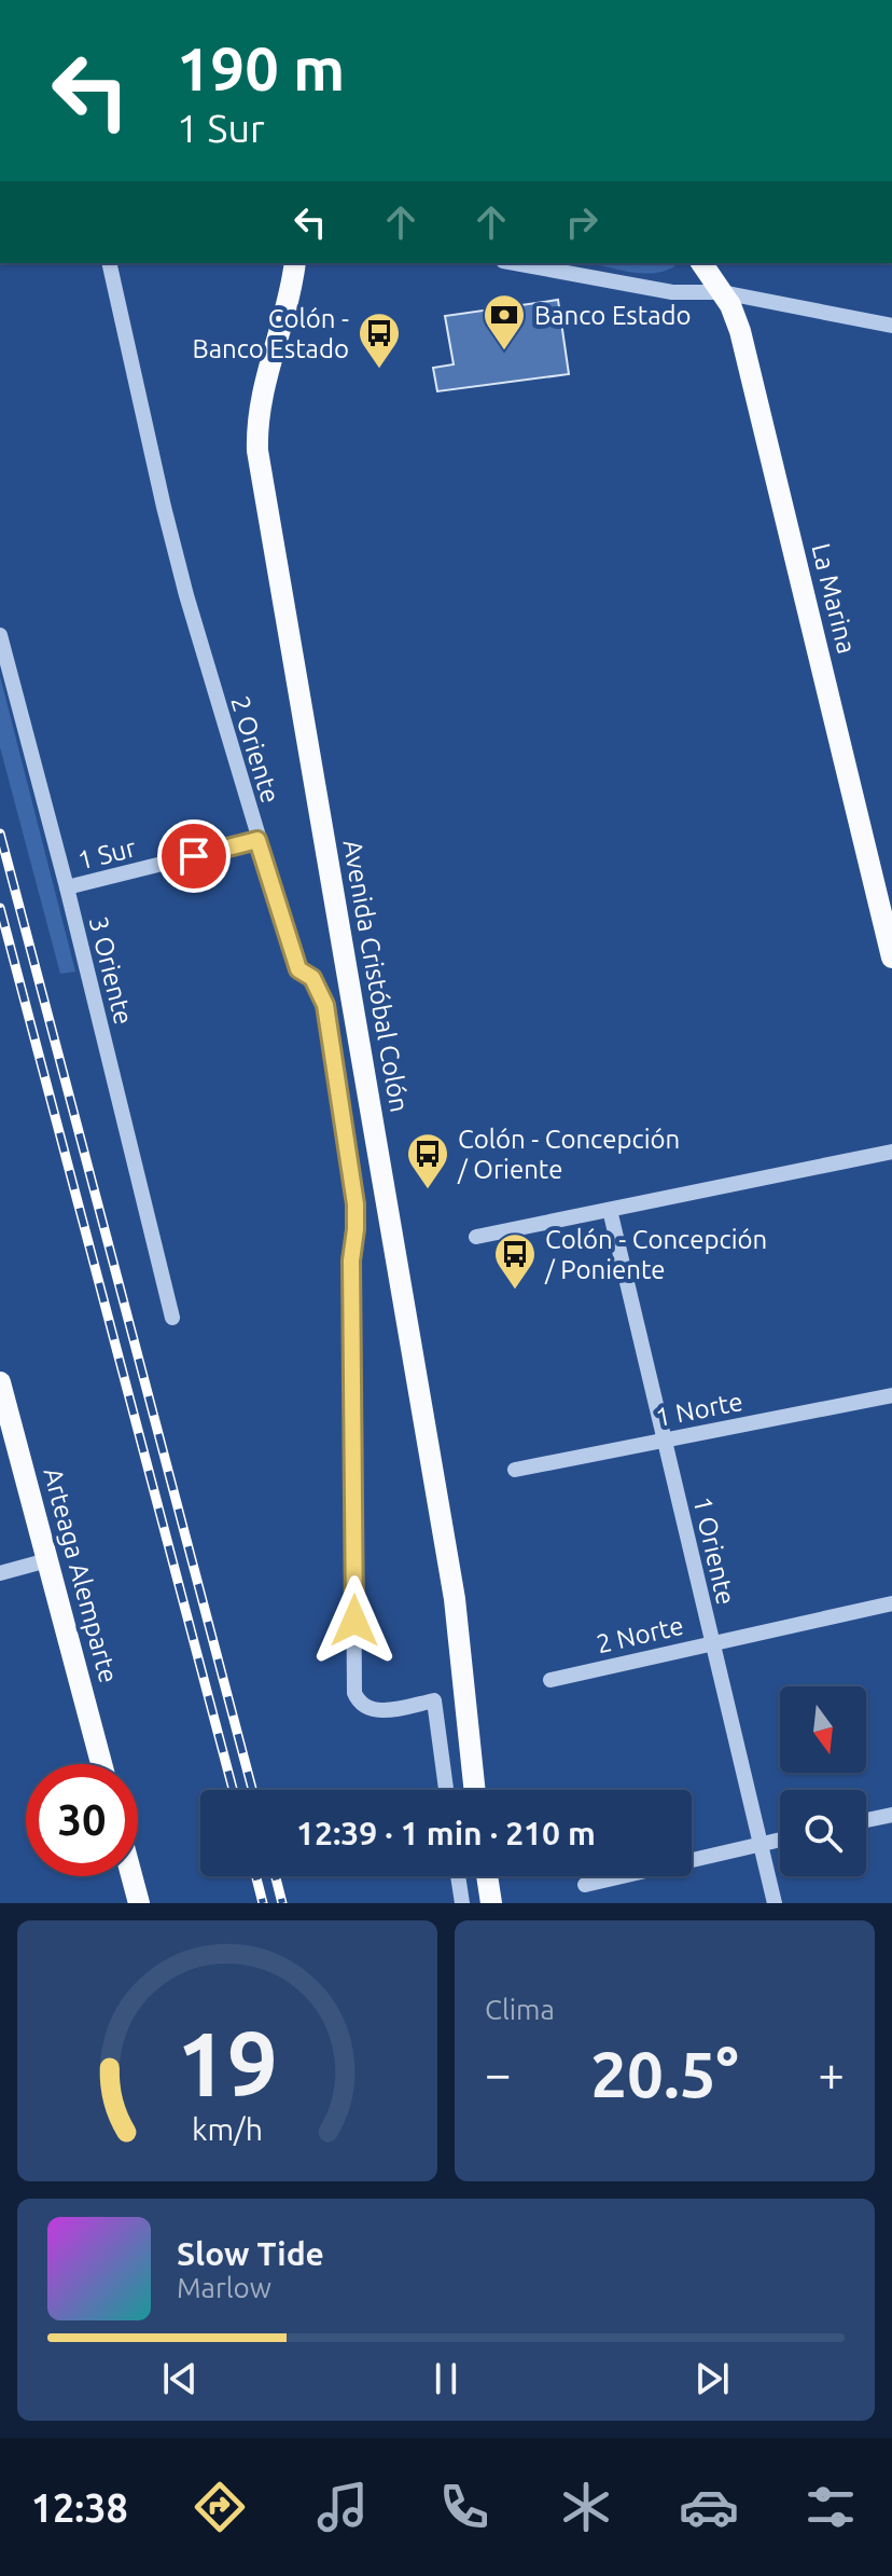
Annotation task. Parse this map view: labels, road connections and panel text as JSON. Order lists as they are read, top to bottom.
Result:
{
  "streets": {
    "main road": ["La Marina", "Avenida Cristóbal Colón", "Arteaga Alemparte"],
    "street": [
      "2 Oriente",
      "1 Sur",
      "3 Oriente",
      "1 Norte",
      "1 Oriente",
      "2 Norte"
    ]
  },
  "crossings": [
    ["2 Oriente", "1 Sur"],
    ["1 Sur", "3 Oriente"],
    ["1 Norte", "1 Oriente"],
    ["1 Oriente", "2 Norte"]
  ],
  "places": {
    "bank": ["Banco Estado"],
    "bus stop": ["Colón - Banco Estado", "Colón - Concepción / Oriente", "Colón - Concepción / Poniente"]
  },
  "north": "bottom",
  "page": {
    "turn": ["190 m", "1 Sur"],
    "limit": "30",
    "trip": "12:39 · 1 min · 210 m",
    "tile": "Clima",
    "heat": ["−", "20.5°", "+"],
    "song": ["Slow Tide", "Marlow"],
    "tabs": "12:38",
    "gauge": ["19", "km/h"]
  }
}
